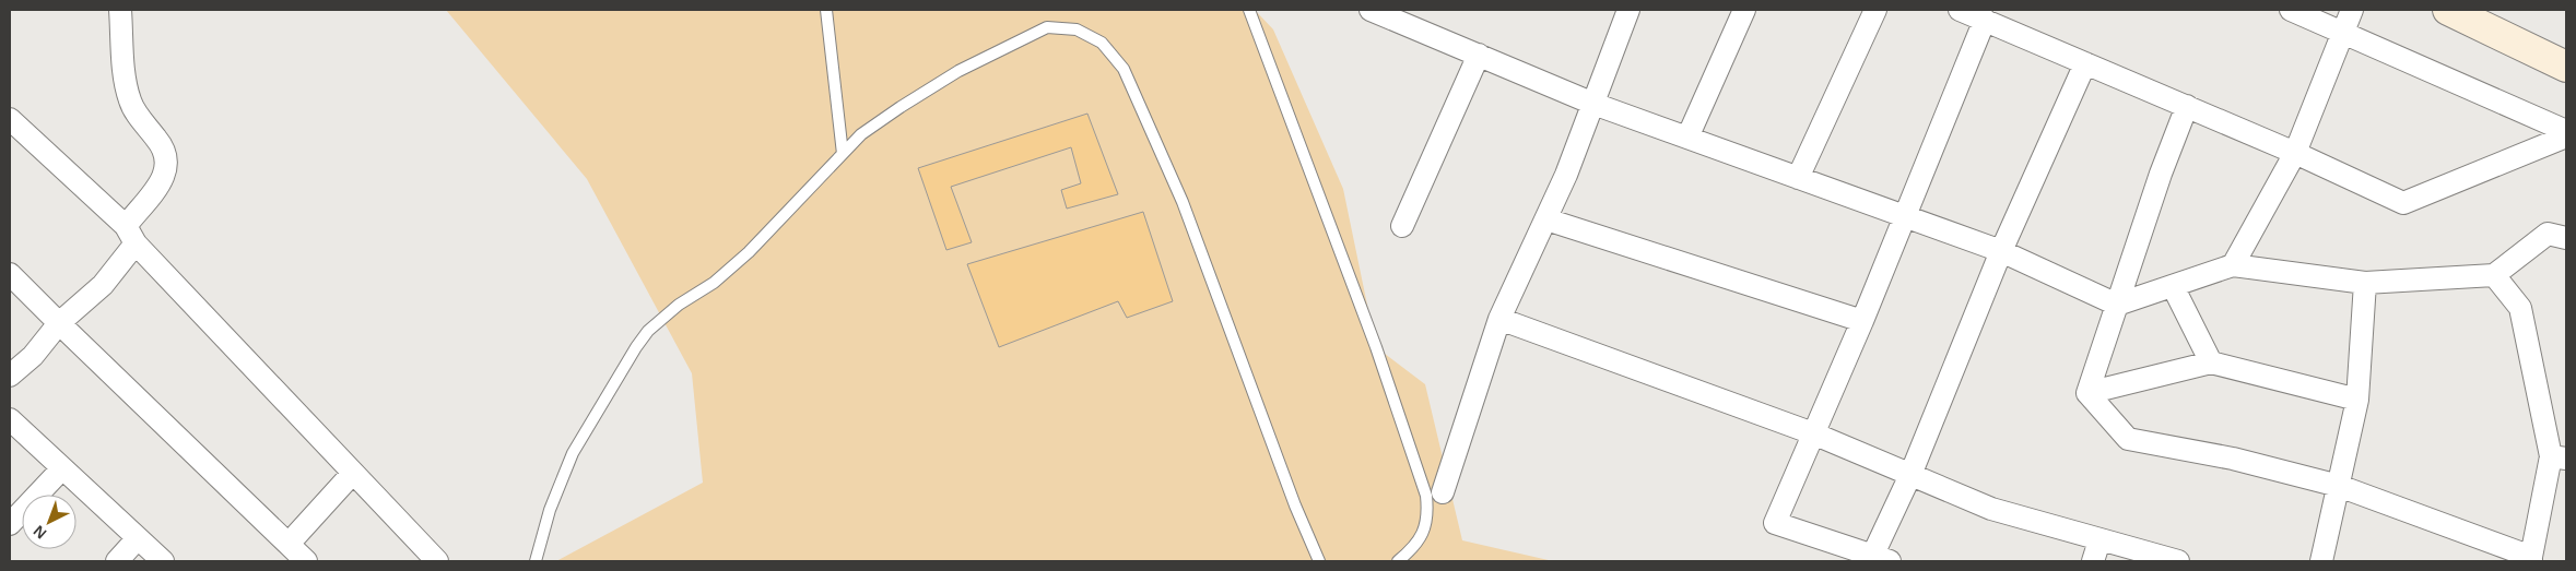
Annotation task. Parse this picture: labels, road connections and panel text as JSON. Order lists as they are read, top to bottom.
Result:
{
  "north": "bottom left"
}
